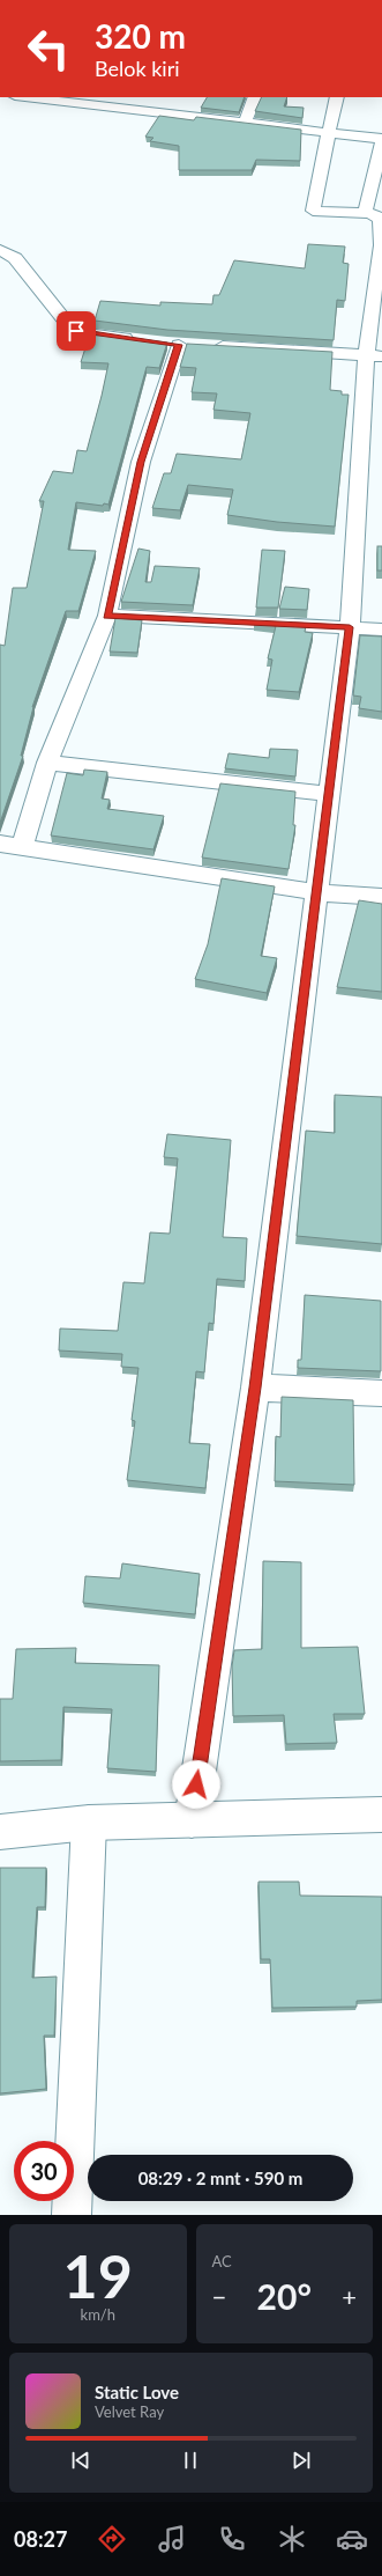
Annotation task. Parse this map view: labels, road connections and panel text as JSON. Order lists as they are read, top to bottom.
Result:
{
  "page": {
    "turn": ["320 m", "Belok kiri"],
    "limit": "30",
    "trip": "08:29 · 2 mnt · 590 m",
    "tile": [
      ["19", "km/h"],
      "AC"
    ],
    "heat": ["−", "20°", "+"],
    "song": ["Static Love", "Velvet Ray"],
    "tabs": "08:27"
  }
}
